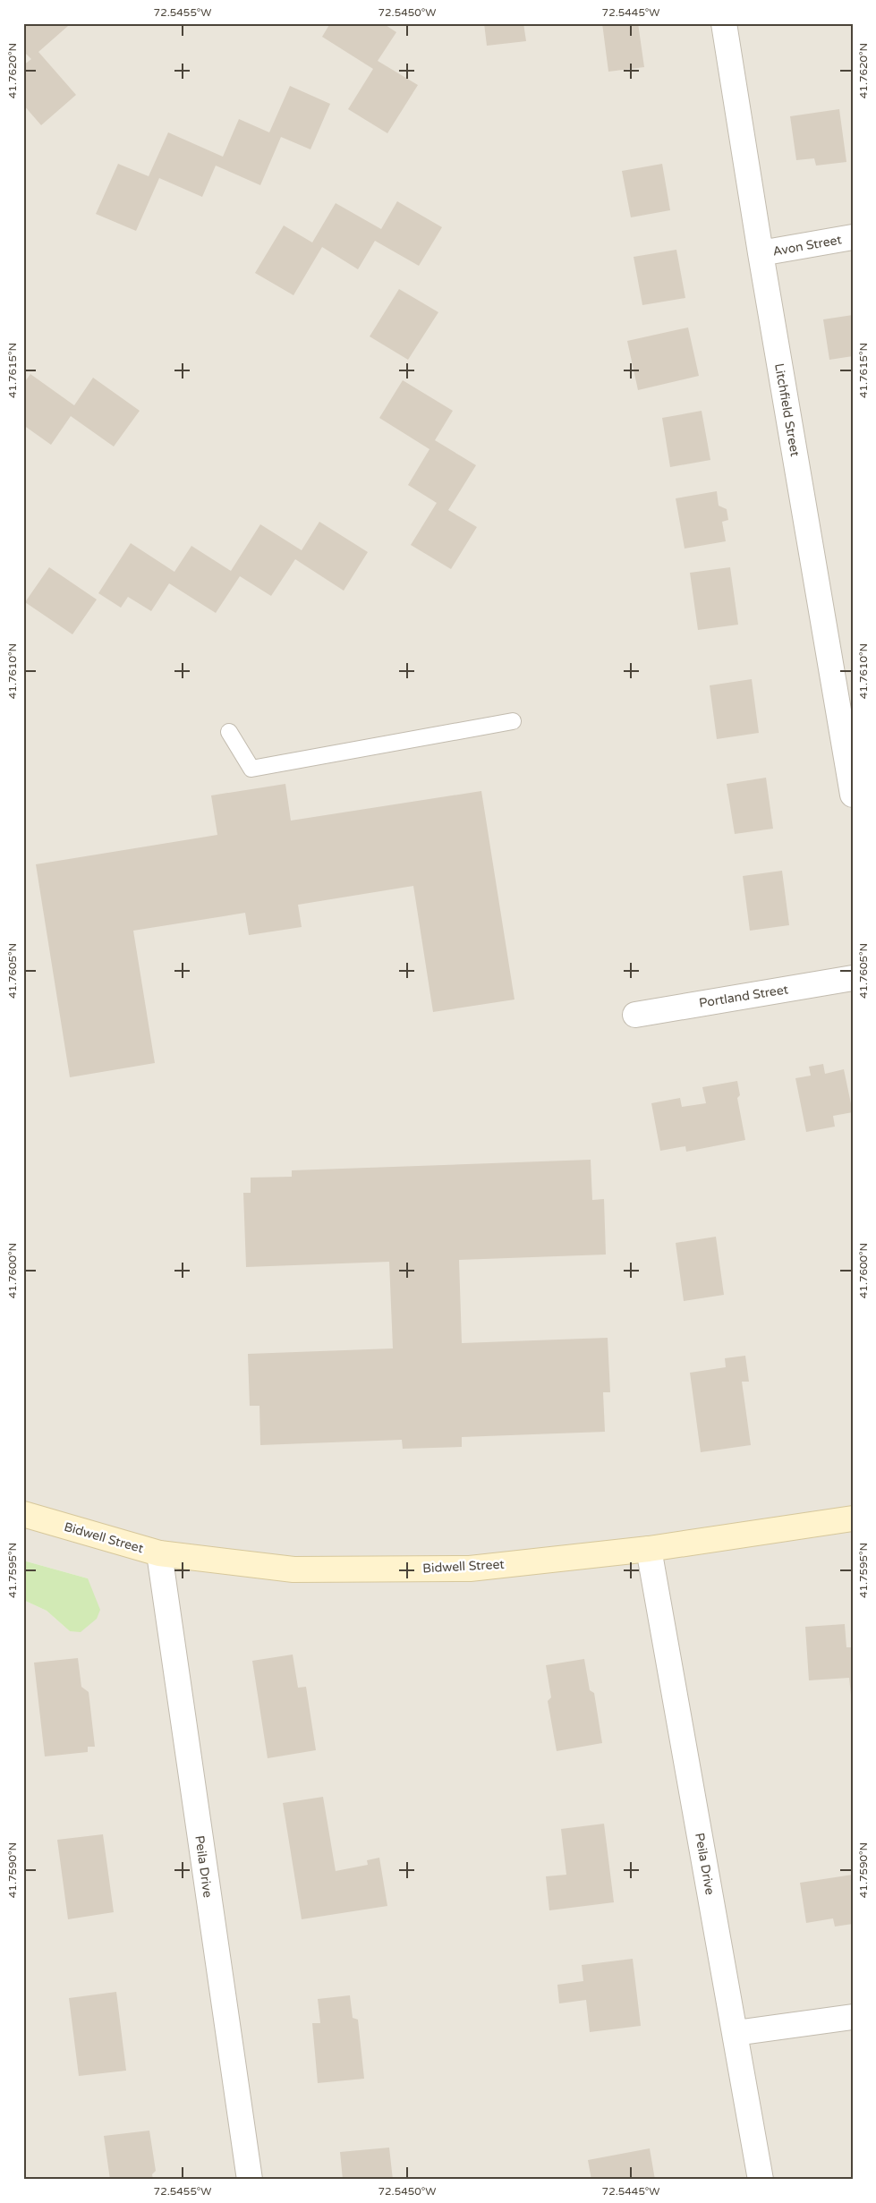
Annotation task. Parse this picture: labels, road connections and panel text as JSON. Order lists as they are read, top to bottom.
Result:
{
  "streets": {
    "street": [
      "Avon Street",
      "Litchfield Street",
      "Portland Street",
      "Bidwell Street",
      "Peila Drive"
    ]
  },
  "crossings": [
    ["Avon Street", "Litchfield Street"],
    ["Bidwell Street", "Peila Drive"]
  ],
  "coordinates": [
    "72.5455°W",
    "72.5450°W",
    "72.5445°W",
    "41.7620°N",
    "41.7615°N",
    "41.7610°N",
    "41.7605°N",
    "41.7600°N",
    "41.7595°N",
    "41.7590°N"
  ]
}
